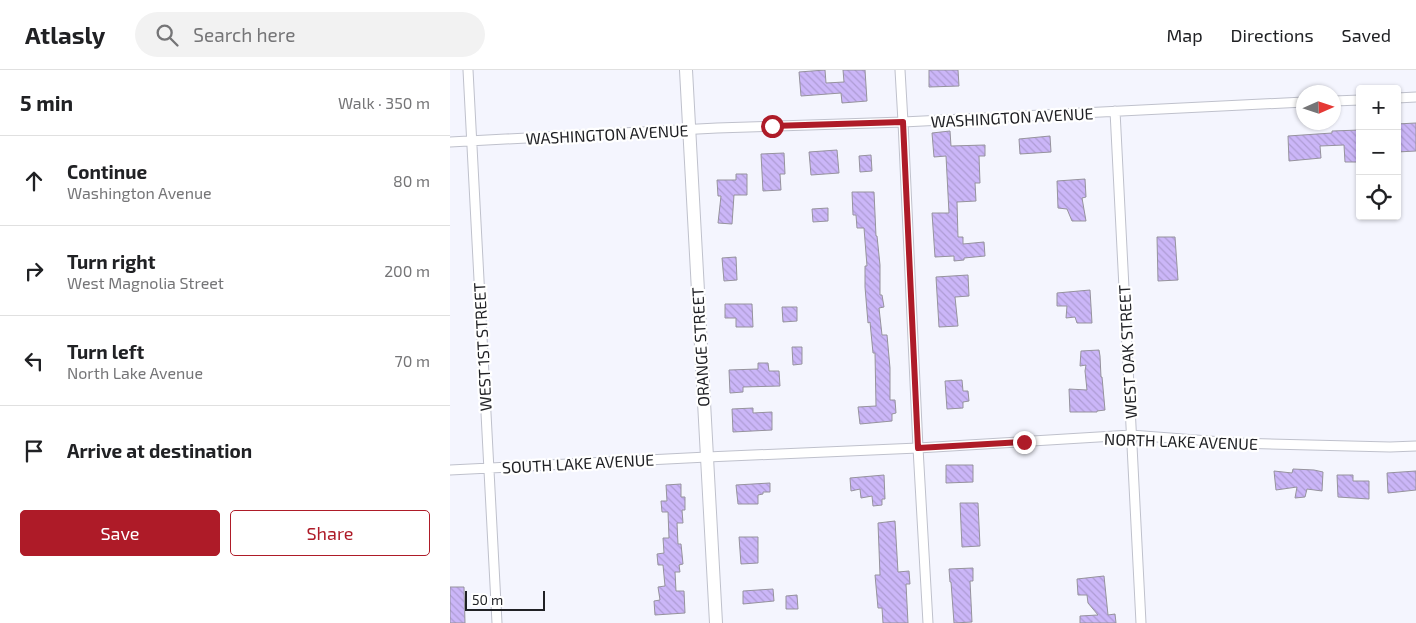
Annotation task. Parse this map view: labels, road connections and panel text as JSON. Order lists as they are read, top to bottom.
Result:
{
  "streets": {
    "street": [
      "WASHINGTON AVENUE",
      "WEST 1ST STREET",
      "ORANGE STREET",
      "WEST OAK STREET",
      "NORTH LAKE AVENUE",
      "SOUTH LAKE AVENUE"
    ]
  },
  "crossings": [
    ["WASHINGTON AVENUE", "WEST 1ST STREET"],
    ["WASHINGTON AVENUE", "ORANGE STREET"],
    ["WASHINGTON AVENUE", "WEST OAK STREET"],
    ["WEST 1ST STREET", "SOUTH LAKE AVENUE"],
    ["ORANGE STREET", "NORTH LAKE AVENUE"],
    ["ORANGE STREET", "SOUTH LAKE AVENUE"],
    ["WEST OAK STREET", "NORTH LAKE AVENUE"],
    ["NORTH LAKE AVENUE", "SOUTH LAKE AVENUE"]
  ],
  "scale_bar": "50 m",
  "north": "right",
  "page": {
    "header": "Atlasly",
    "search": "Search here",
    "nav": ["Map", "Directions", "Saved"],
    "heading": ["5 min", "Walk · 350 m"],
    "map_buttons": ["+", "−"],
    "list": [
      ["Continue", "Washington Avenue", "80 m"],
      ["Turn right", "West Magnolia Street", "200 m"],
      ["Turn left", "North Lake Avenue", "70 m"],
      "Arrive at destination"
    ],
    "buttons": ["Save", "Share"],
    "scale": "50 m"
  }
}
